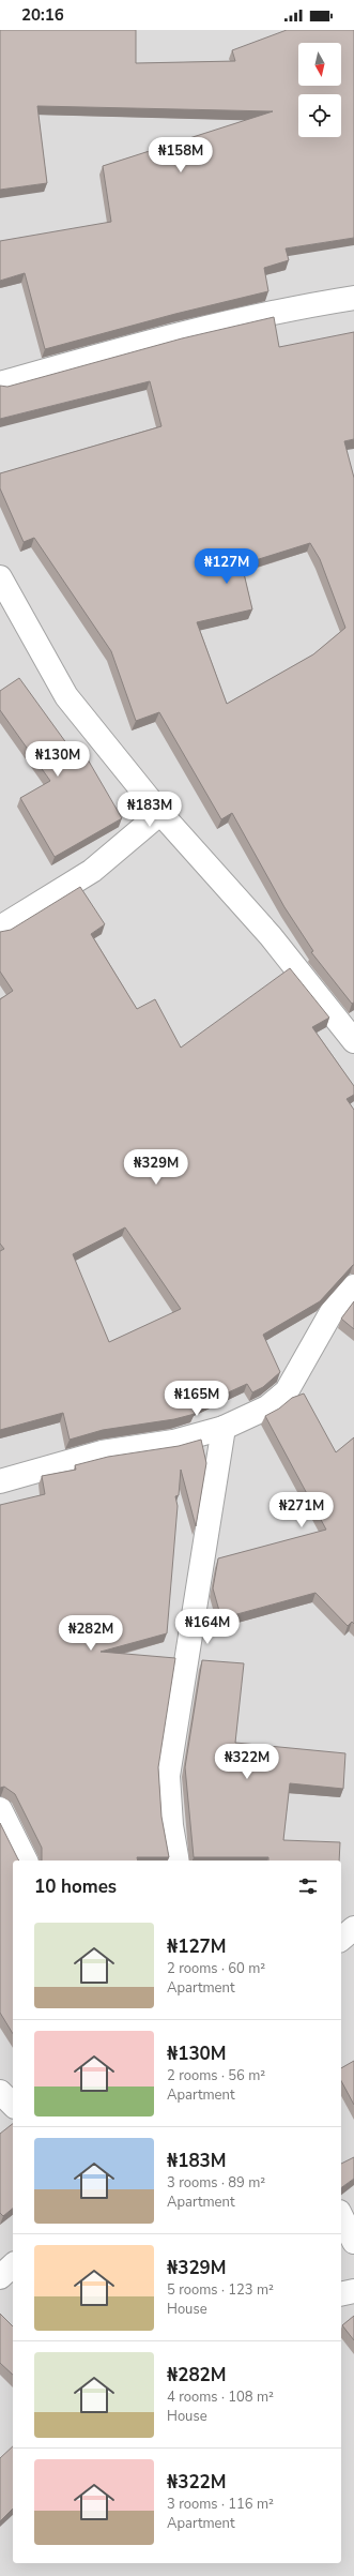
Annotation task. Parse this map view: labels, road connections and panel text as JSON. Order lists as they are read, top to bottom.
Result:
{
  "north": "bottom",
  "page": {
    "status": "20:16",
    "price": [
      "₦158M",
      "₦127M",
      "₦130M",
      "₦183M",
      "₦329M",
      "₦165M",
      "₦271M",
      "₦164M",
      "₦282M",
      "₦322M"
    ],
    "heading": "10 homes",
    "list": [
      {
        "name": "₦127M",
        "note": "2 rooms · 60 m² · Apartment"
      },
      {
        "name": "₦130M",
        "note": "2 rooms · 56 m² · Apartment"
      },
      {
        "name": "₦183M",
        "note": "3 rooms · 89 m² · Apartment"
      },
      {
        "name": "₦329M",
        "note": "5 rooms · 123 m² · House"
      },
      {
        "name": "₦282M",
        "note": "4 rooms · 108 m² · House"
      },
      {
        "name": "₦322M",
        "note": "3 rooms · 116 m² · Apartment"
      }
    ]
  }
}
